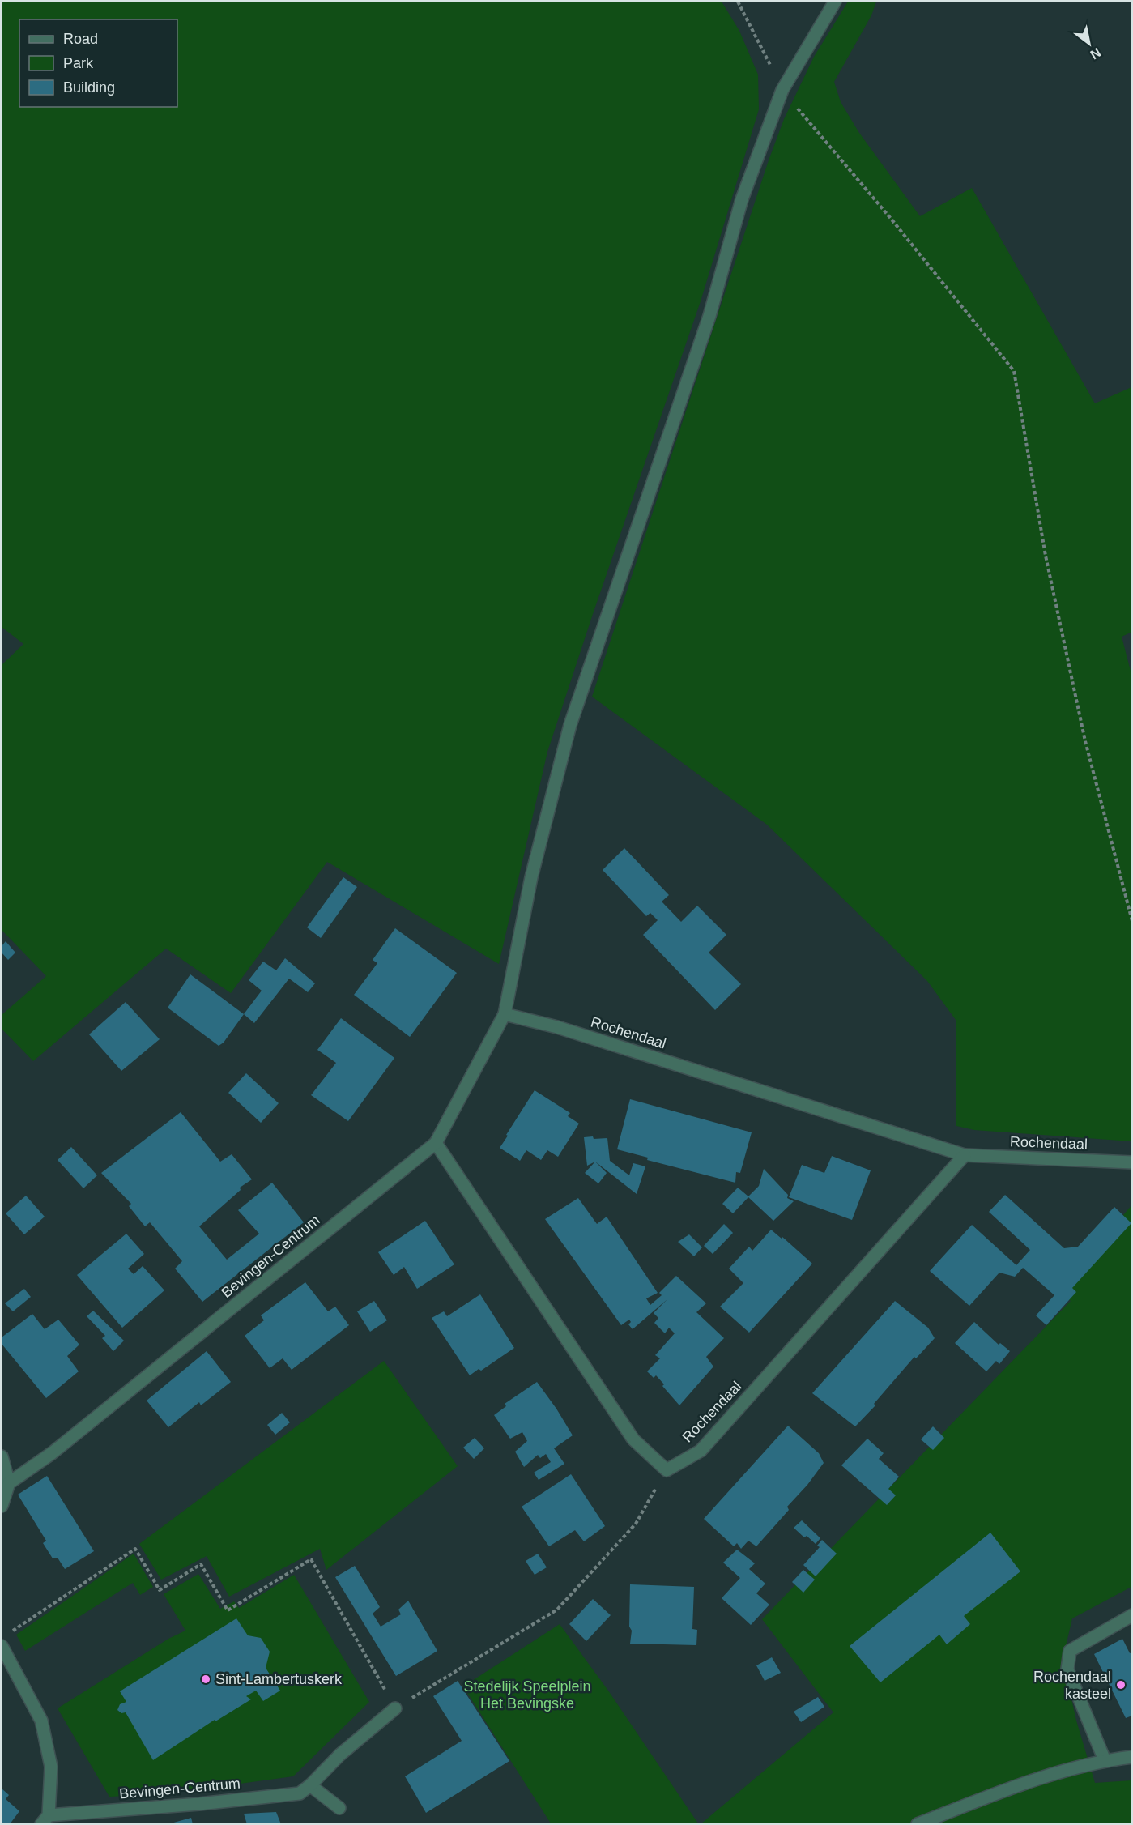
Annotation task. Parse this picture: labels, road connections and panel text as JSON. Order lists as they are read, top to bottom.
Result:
{
  "streets": {
    "street": ["Rochendaal", "Bevingen-Centrum"]
  },
  "crossings": [
    ["Rochendaal", "Bevingen-Centrum"]
  ],
  "parks": ["Stedelijk Speelplein Het Bevingske"],
  "places": ["Sint-Lambertuskerk", "Rochendaal kasteel"],
  "legend": ["Road", "Park", "Building"],
  "north": "bottom right"
}
